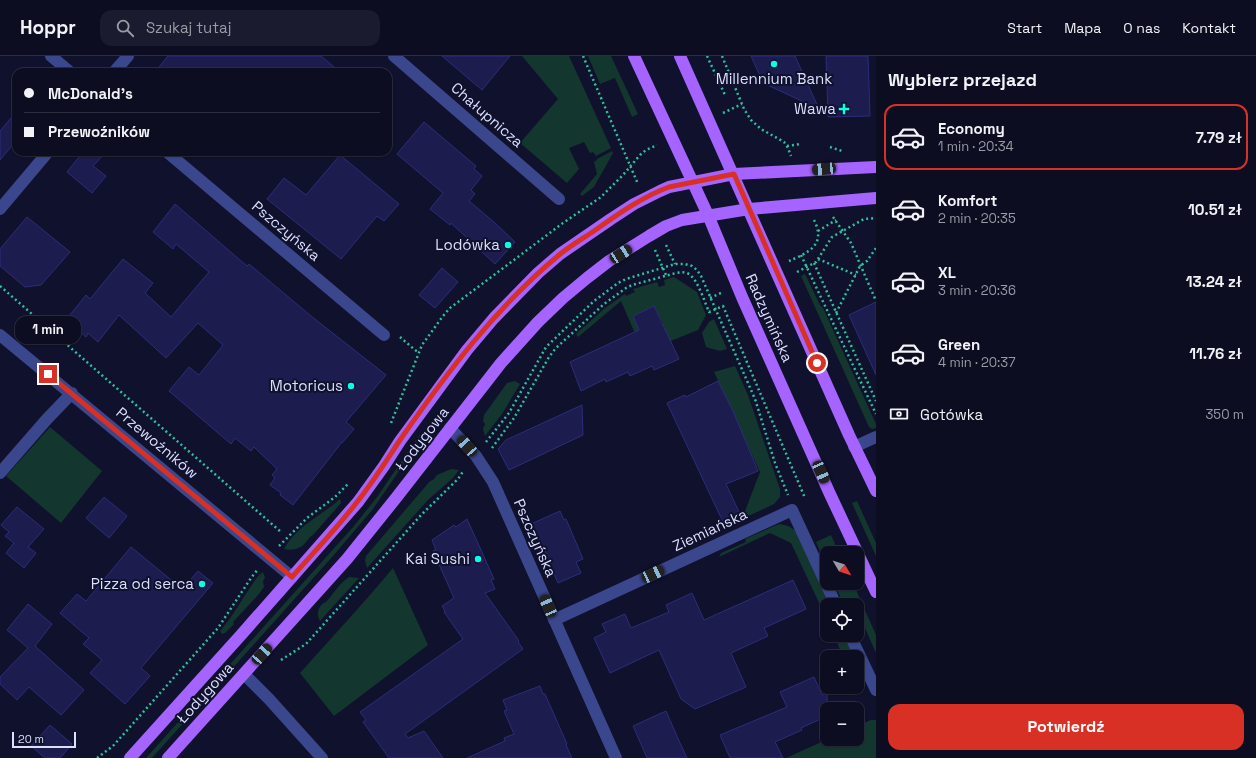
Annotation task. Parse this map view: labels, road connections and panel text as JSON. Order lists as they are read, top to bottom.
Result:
{
  "streets": {
    "main road": ["Radzymińska", "Łodygowa"],
    "street": [
      "Chałupnicza",
      "Pszczyńska",
      "Przewoźników",
      "Ziemiańska"
    ]
  },
  "crossings": [
    ["Pszczyńska", "Łodygowa"],
    ["Pszczyńska", "Ziemiańska"],
    ["Radzymińska", "Łodygowa"],
    ["Łodygowa", "Przewoźników"]
  ],
  "places": {
    "other": [
      "Millennium Bank",
      "Lodówka",
      "Motoricus",
      "Kai Sushi",
      "Pizza od serca"
    ],
    "health": ["Wawa"]
  },
  "scale_bar": "20 m",
  "north": "bottom right",
  "page": {
    "header": "Hoppr",
    "search": "Szukaj tutaj",
    "nav": [
      "Start",
      "Mapa",
      "O nas",
      "Kontakt"
    ],
    "heading": "Wybierz przejazd",
    "banner": ["McDonald's", "Przewoźników"],
    "list": [
      {
        "name": "Economy",
        "note": "1 min · 20:34",
        "value": "7.79 zł"
      },
      {
        "name": "Komfort",
        "note": "2 min · 20:35",
        "value": "10.51 zł"
      },
      {
        "name": "XL",
        "note": "3 min · 20:36",
        "value": "13.24 zł"
      },
      {
        "name": "Green",
        "note": "4 min · 20:37",
        "value": "11.76 zł"
      }
    ],
    "bubble": "1 min",
    "pay": ["Gotówka", "350 m"],
    "map_buttons": ["+", "−"],
    "buttons": "Potwierdź",
    "scale": "20 m"
  }
}
